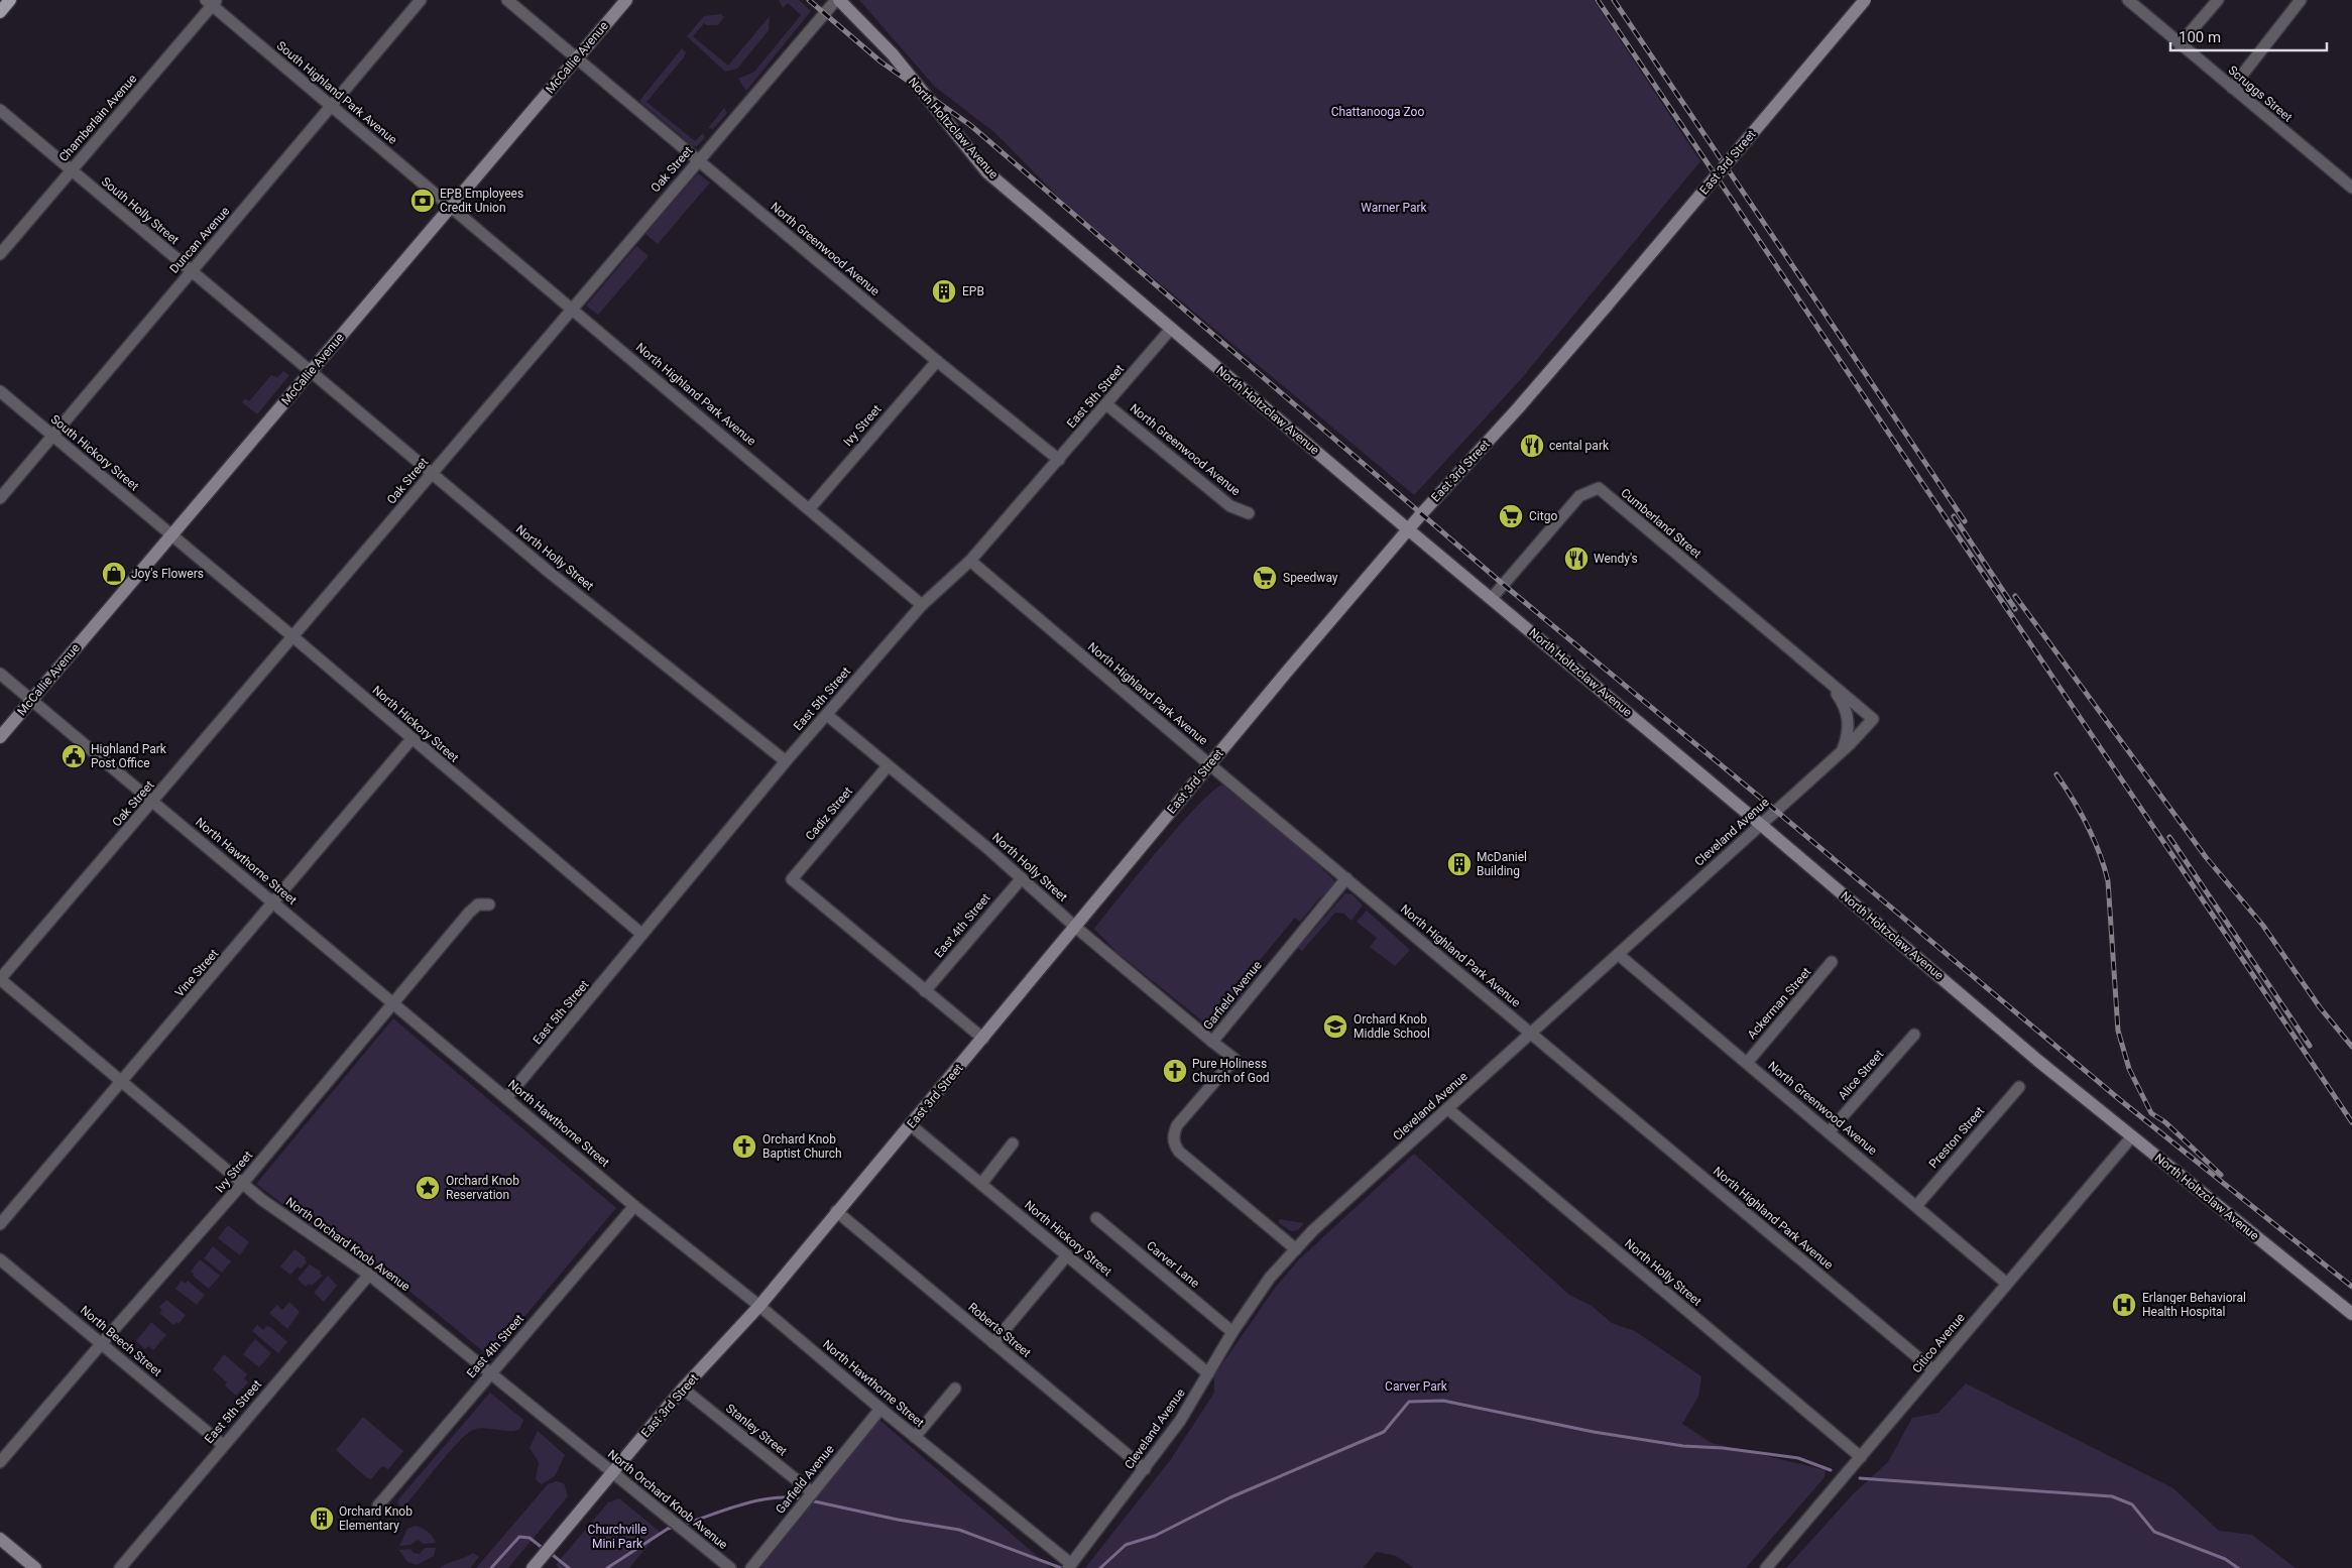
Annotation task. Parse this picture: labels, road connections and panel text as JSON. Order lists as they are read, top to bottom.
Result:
{
  "streets": {
    "main road": ["McCallie Avenue", "North Holtzclaw Avenue", "East 3rd Street"],
    "street": [
      "South Highland Park Avenue",
      "Scruggs Street",
      "Chamberlain Avenue",
      "Oak Street",
      "South Holly Street",
      "Duncan Avenue",
      "North Greenwood Avenue",
      "North Highland Park Avenue",
      "East 5th Street",
      "Ivy Street",
      "South Hickory Street",
      "Cumberland Street",
      "North Holly Street",
      "North Hickory Street",
      "Cadiz Street",
      "Cleveland Avenue",
      "North Hawthorne Street",
      "East 4th Street",
      "Vine Street",
      "Garfield Avenue",
      "Ackerman Street",
      "Alice Street",
      "Preston Street",
      "North Orchard Knob Avenue",
      "Carver Lane",
      "Roberts Street",
      "North Beech Street",
      "Citico Avenue",
      "Stanley Street"
    ]
  },
  "crossings": [
    ["McCallie Avenue", "South Highland Park Avenue"],
    ["McCallie Avenue", "South Holly Street"],
    ["McCallie Avenue", "North Greenwood Avenue"],
    ["McCallie Avenue", "North Highland Park Avenue"],
    ["McCallie Avenue", "South Hickory Street"],
    ["McCallie Avenue", "North Holly Street"],
    ["McCallie Avenue", "North Hickory Street"],
    ["McCallie Avenue", "North Hawthorne Street"],
    ["South Highland Park Avenue", "Chamberlain Avenue"],
    ["South Highland Park Avenue", "Duncan Avenue"],
    ["South Highland Park Avenue", "North Highland Park Avenue"],
    ["Chamberlain Avenue", "South Holly Street"],
    ["North Holtzclaw Avenue", "East 3rd Street"],
    ["North Holtzclaw Avenue", "Oak Street"],
    ["North Holtzclaw Avenue", "East 5th Street"],
    ["North Holtzclaw Avenue", "Cumberland Street"],
    ["North Holtzclaw Avenue", "Cleveland Avenue"],
    ["North Holtzclaw Avenue", "Citico Avenue"],
    ["East 3rd Street", "North Highland Park Avenue"],
    ["East 3rd Street", "North Holly Street"],
    ["East 3rd Street", "North Hickory Street"],
    ["East 3rd Street", "North Hawthorne Street"],
    ["East 3rd Street", "North Orchard Knob Avenue"],
    ["East 3rd Street", "Roberts Street"],
    ["East 3rd Street", "Stanley Street"],
    ["Oak Street", "North Greenwood Avenue"],
    ["Oak Street", "North Highland Park Avenue"],
    ["Oak Street", "North Holly Street"],
    ["Oak Street", "North Hickory Street"],
    ["Oak Street", "North Hawthorne Street"],
    ["Oak Street", "North Orchard Knob Avenue"],
    ["South Holly Street", "Duncan Avenue"],
    ["South Holly Street", "North Holly Street"],
    ["Duncan Avenue", "South Hickory Street"],
    ["North Greenwood Avenue", "East 5th Street"],
    ["North Greenwood Avenue", "Ivy Street"],
    ["North Greenwood Avenue", "Cleveland Avenue"],
    ["North Greenwood Avenue", "Ackerman Street"],
    ["North Greenwood Avenue", "Alice Street"],
    ["North Greenwood Avenue", "Preston Street"],
    ["North Greenwood Avenue", "Citico Avenue"],
    ["North Highland Park Avenue", "East 5th Street"],
    ["North Highland Park Avenue", "Ivy Street"],
    ["North Highland Park Avenue", "Cleveland Avenue"],
    ["North Highland Park Avenue", "Garfield Avenue"],
    ["North Highland Park Avenue", "Citico Avenue"],
    ["East 5th Street", "North Holly Street"],
    ["East 5th Street", "North Hickory Street"],
    ["East 5th Street", "North Hawthorne Street"],
    ["East 5th Street", "North Orchard Knob Avenue"],
    ["East 5th Street", "North Beech Street"],
    ["Ivy Street", "North Hawthorne Street"],
    ["Ivy Street", "North Orchard Knob Avenue"],
    ["Ivy Street", "North Beech Street"],
    ["South Hickory Street", "North Hickory Street"],
    ["Cumberland Street", "Cleveland Avenue"],
    ["North Holly Street", "Cadiz Street"],
    ["North Holly Street", "Cleveland Avenue"],
    ["North Holly Street", "East 4th Street"],
    ["North Holly Street", "Garfield Avenue"],
    ["North Holly Street", "Citico Avenue"],
    ["North Hickory Street", "Cleveland Avenue"],
    ["North Hickory Street", "Vine Street"],
    ["Cadiz Street", "East 4th Street"],
    ["Cleveland Avenue", "North Hawthorne Street"],
    ["Cleveland Avenue", "Garfield Avenue"],
    ["Cleveland Avenue", "Carver Lane"],
    ["Cleveland Avenue", "Roberts Street"],
    ["North Hawthorne Street", "East 4th Street"],
    ["North Hawthorne Street", "Vine Street"],
    ["North Hawthorne Street", "Garfield Avenue"],
    ["East 4th Street", "North Orchard Knob Avenue"],
    ["Vine Street", "North Orchard Knob Avenue"],
    ["Garfield Avenue", "Stanley Street"]
  ],
  "parks": [
    "Chattanooga Zoo",
    "Warner Park",
    "Carver Park",
    "Churchville Mini Park"
  ],
  "places": {
    "bank": ["EPB Employees Credit Union"],
    "building": ["EPB", "McDaniel Building", "Orchard Knob Elementary"],
    "restaurant": ["cental park", "Wendy's"],
    "supermarket": ["Citgo", "Speedway"],
    "shop": ["Joy's Flowers"],
    "public building": ["Highland Park Post Office"],
    "school or university": ["Orchard Knob Middle School"],
    "church": ["Pure Holiness Church of God", "Orchard Knob Baptist Church"],
    "place": ["Orchard Knob Reservation"],
    "hospital": ["Erlanger Behavioral Health Hospital"]
  },
  "scale_bar": "100 m"
}
